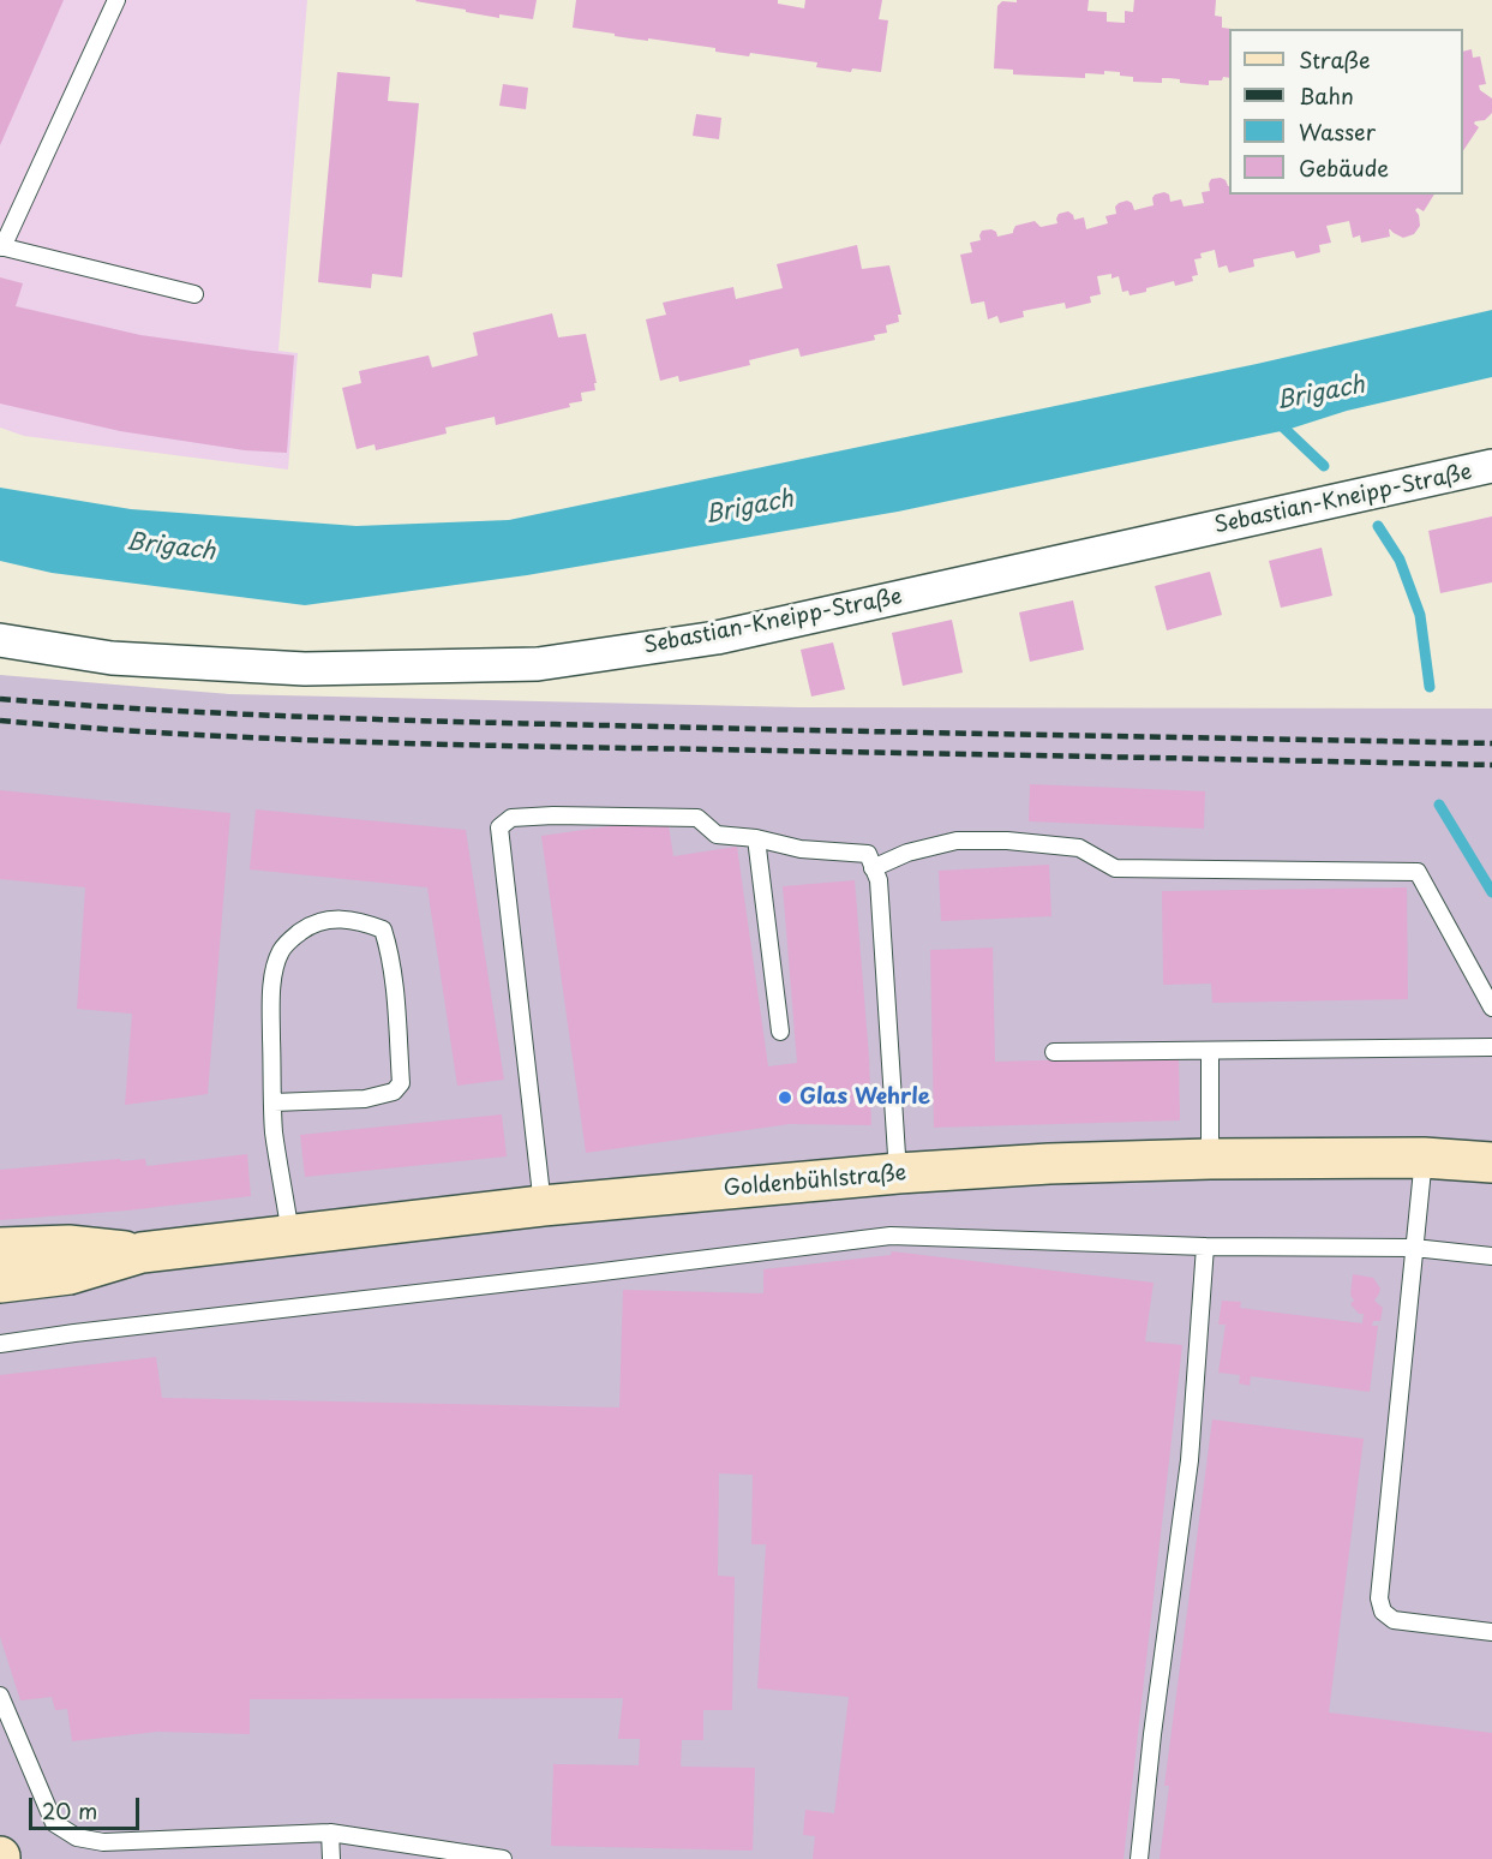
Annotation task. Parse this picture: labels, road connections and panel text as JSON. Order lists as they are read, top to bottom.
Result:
{
  "streets": {
    "street": ["Sebastian-Kneipp-Straße", "Goldenbühlstraße"]
  },
  "water": ["Brigach"],
  "places": ["Glas Wehrle"],
  "legend": [
    "Straße",
    "Bahn",
    "Wasser",
    "Gebäude"
  ],
  "scale_bar": "20 m"
}
